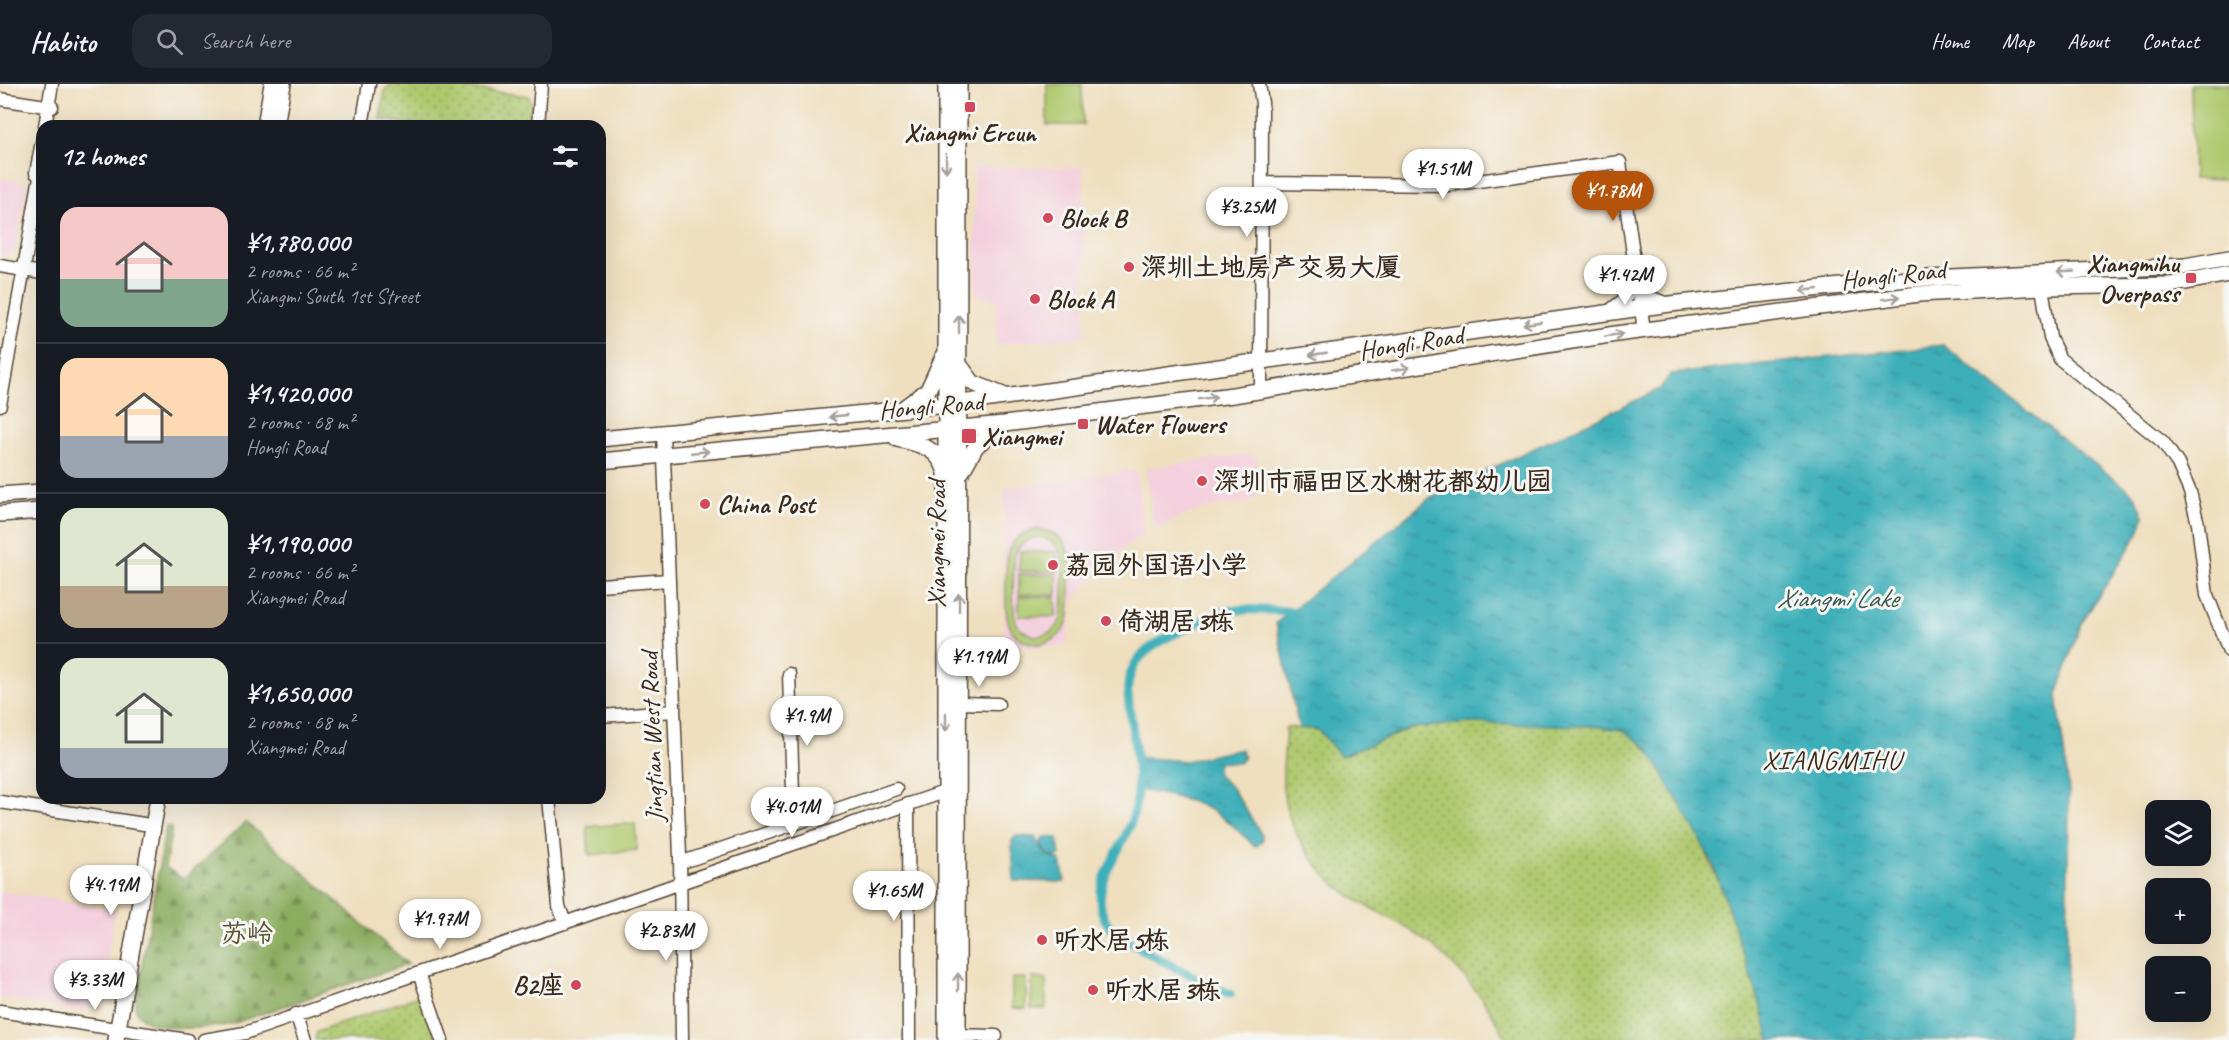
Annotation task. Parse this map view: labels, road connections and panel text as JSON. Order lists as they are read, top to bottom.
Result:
{
  "streets": {
    "main road": ["Hongli Road", "Xiangmei Road"],
    "street": ["Jingtian West Road"]
  },
  "crossings": [
    ["Hongli Road", "Xiangmei Road"],
    ["Hongli Road", "Jingtian West Road"]
  ],
  "districts": ["XIANGMIHU"],
  "water": ["Xiangmi Lake"],
  "parks": ["苏岭"],
  "places": {
    "transit": [
      "Xiangmi Ercun",
      "Xiangmihu Overpass",
      "Water Flowers",
      "Xiangmei"
    ],
    "other": [
      "Block B",
      "深圳土地房产交易大厦",
      "Block A",
      "深圳市福田区水榭花都幼儿园",
      "China Post",
      "荔园外国语小学",
      "倚湖居3栋",
      "听水居5栋",
      "B2座",
      "听水居3栋"
    ]
  },
  "page": {
    "header": "Habito",
    "search": "Search here",
    "nav": [
      "Home",
      "Map",
      "About",
      "Contact"
    ],
    "heading": "12 homes",
    "price": [
      "¥1.51M",
      "¥1.78M",
      "¥3.25M",
      "¥1.42M",
      "¥1.19M",
      "¥1.9M",
      "¥4.01M",
      "¥4.19M",
      "¥1.65M",
      "¥1.97M",
      "¥2.83M",
      "¥3.33M"
    ],
    "list": [
      {
        "name": "¥1,780,000",
        "note": "2 rooms · 66 m² · Xiangmi South 1st Street"
      },
      {
        "name": "¥1,420,000",
        "note": "2 rooms · 68 m² · Hongli Road"
      },
      {
        "name": "¥1,190,000",
        "note": "2 rooms · 66 m² · Xiangmei Road"
      },
      {
        "name": "¥1,650,000",
        "note": "2 rooms · 68 m² · Xiangmei Road"
      }
    ],
    "map_buttons": ["+", "−"]
  }
}
